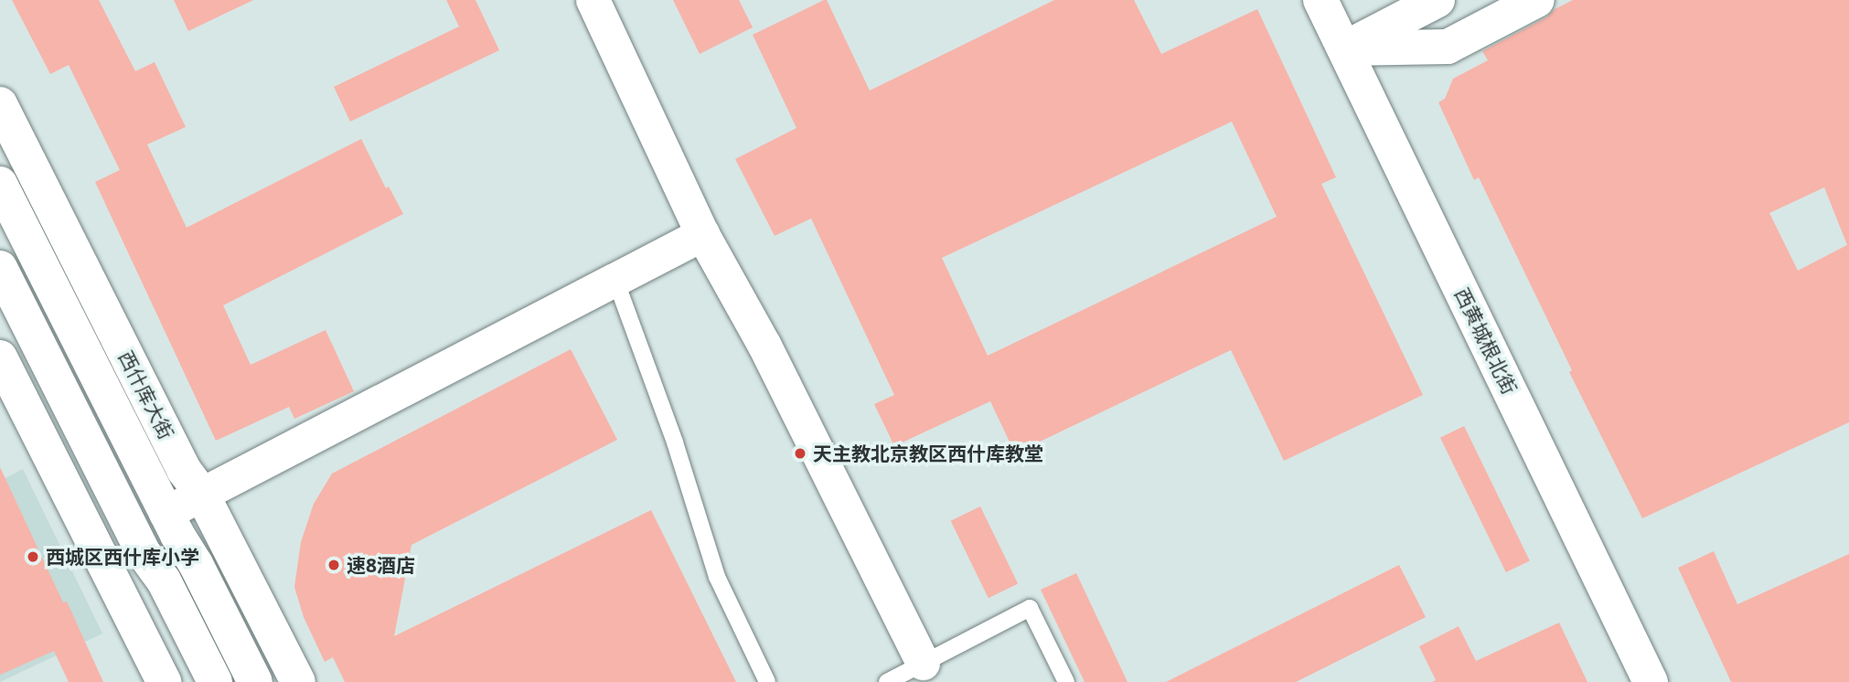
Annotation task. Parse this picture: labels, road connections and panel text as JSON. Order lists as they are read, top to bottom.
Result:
{
  "streets": {
    "street": ["西黄城根北街", "西什库大街"]
  },
  "places": ["天主教北京教区西什库教堂", "西城区西什库小学", "速8酒店"]
}
